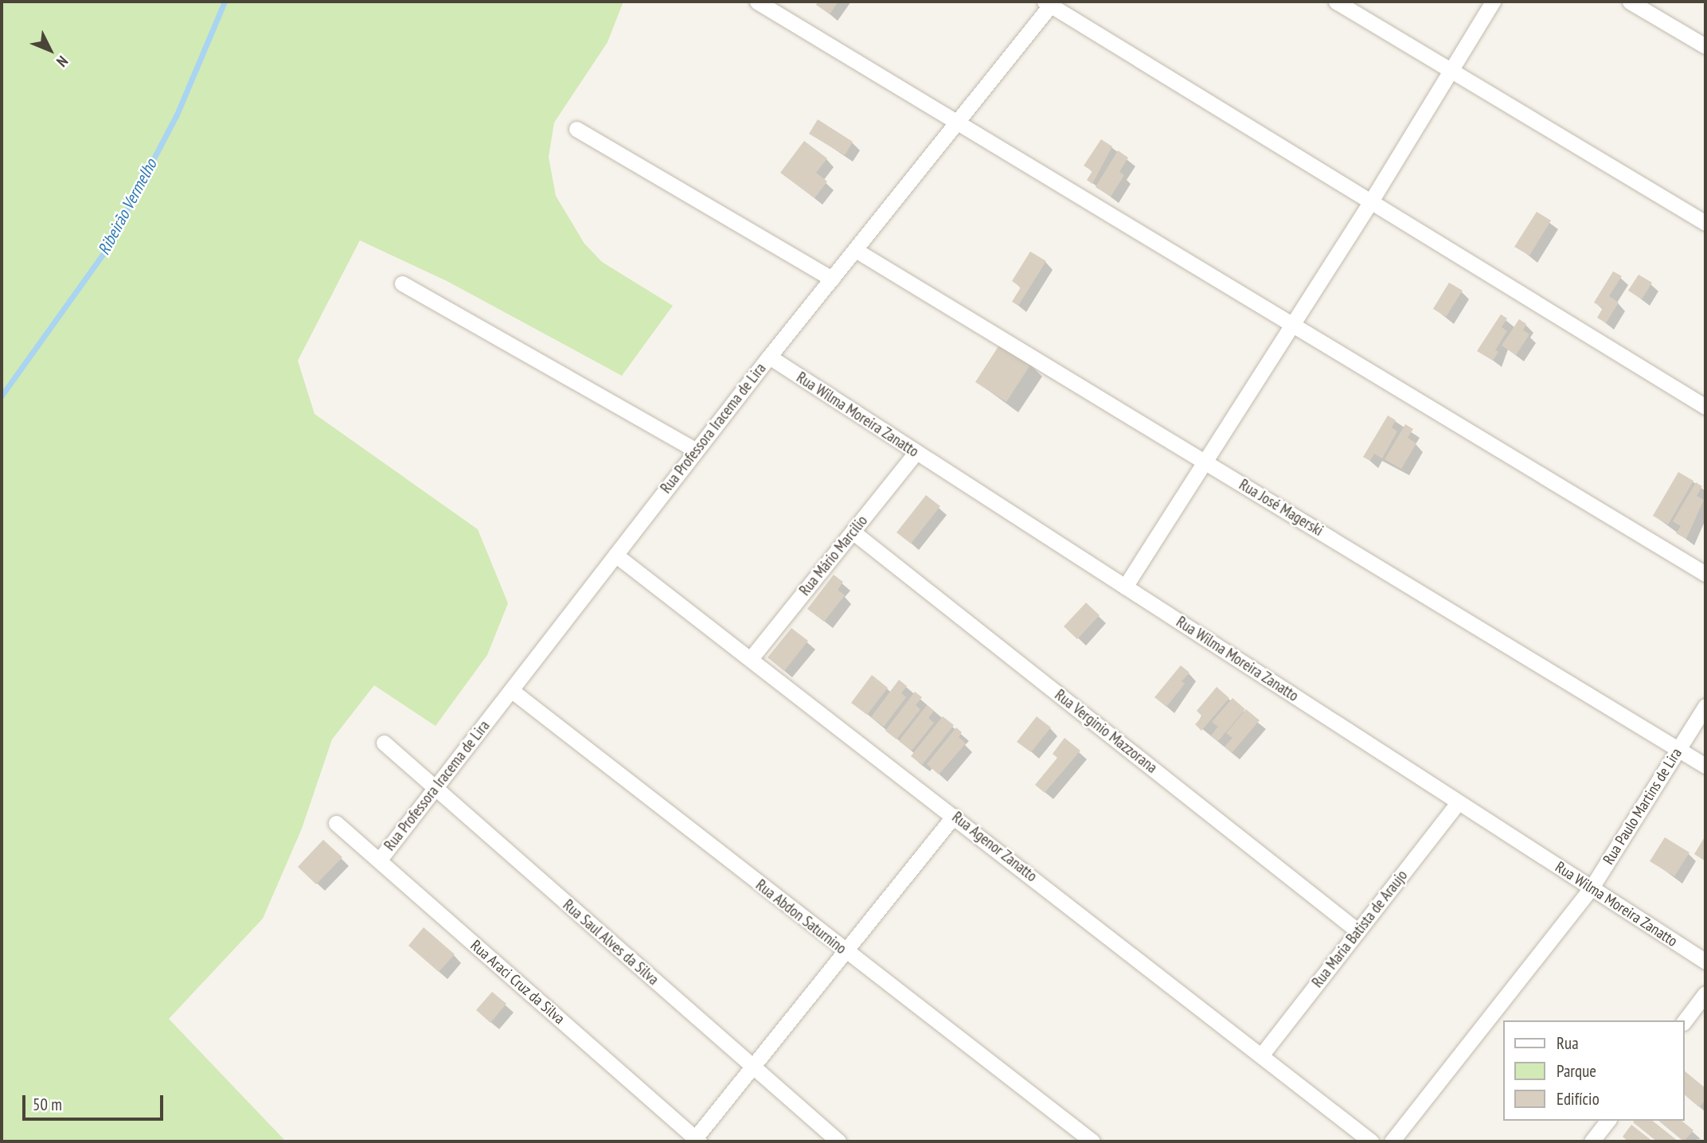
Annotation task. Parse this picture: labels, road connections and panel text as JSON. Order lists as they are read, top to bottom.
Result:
{
  "streets": {
    "street": [
      "Rua Wilma Moreira Zanatto",
      "Rua Professora Iracema de Lira",
      "Rua José Magerski",
      "Rua Mário Marcilio",
      "Rua Verginio Mazzorana",
      "Rua Paulo Martins de Lira",
      "Rua Agenor Zanatto",
      "Rua Abdon Saturnino",
      "Rua Maria Batista de Araujo",
      "Rua Saul Alves da Silva",
      "Rua Araci Cruz da Silva"
    ]
  },
  "crossings": [
    ["Rua Wilma Moreira Zanatto", "Rua Professora Iracema de Lira"],
    ["Rua Wilma Moreira Zanatto", "Rua Mário Marcilio"],
    ["Rua Wilma Moreira Zanatto", "Rua Paulo Martins de Lira"],
    ["Rua Wilma Moreira Zanatto", "Rua Maria Batista de Araujo"],
    ["Rua Professora Iracema de Lira", "Rua José Magerski"],
    ["Rua Professora Iracema de Lira", "Rua Agenor Zanatto"],
    ["Rua Professora Iracema de Lira", "Rua Abdon Saturnino"],
    ["Rua Professora Iracema de Lira", "Rua Saul Alves da Silva"],
    ["Rua Professora Iracema de Lira", "Rua Araci Cruz da Silva"],
    ["Rua José Magerski", "Rua Paulo Martins de Lira"],
    ["Rua Mário Marcilio", "Rua Verginio Mazzorana"],
    ["Rua Mário Marcilio", "Rua Agenor Zanatto"],
    ["Rua Verginio Mazzorana", "Rua Maria Batista de Araujo"],
    ["Rua Agenor Zanatto", "Rua Maria Batista de Araujo"]
  ],
  "water": ["Ribeirão Vermelho"],
  "legend": ["Rua", "Parque", "Edifício"],
  "scale_bar": "50 m",
  "north": "bottom right"
}
